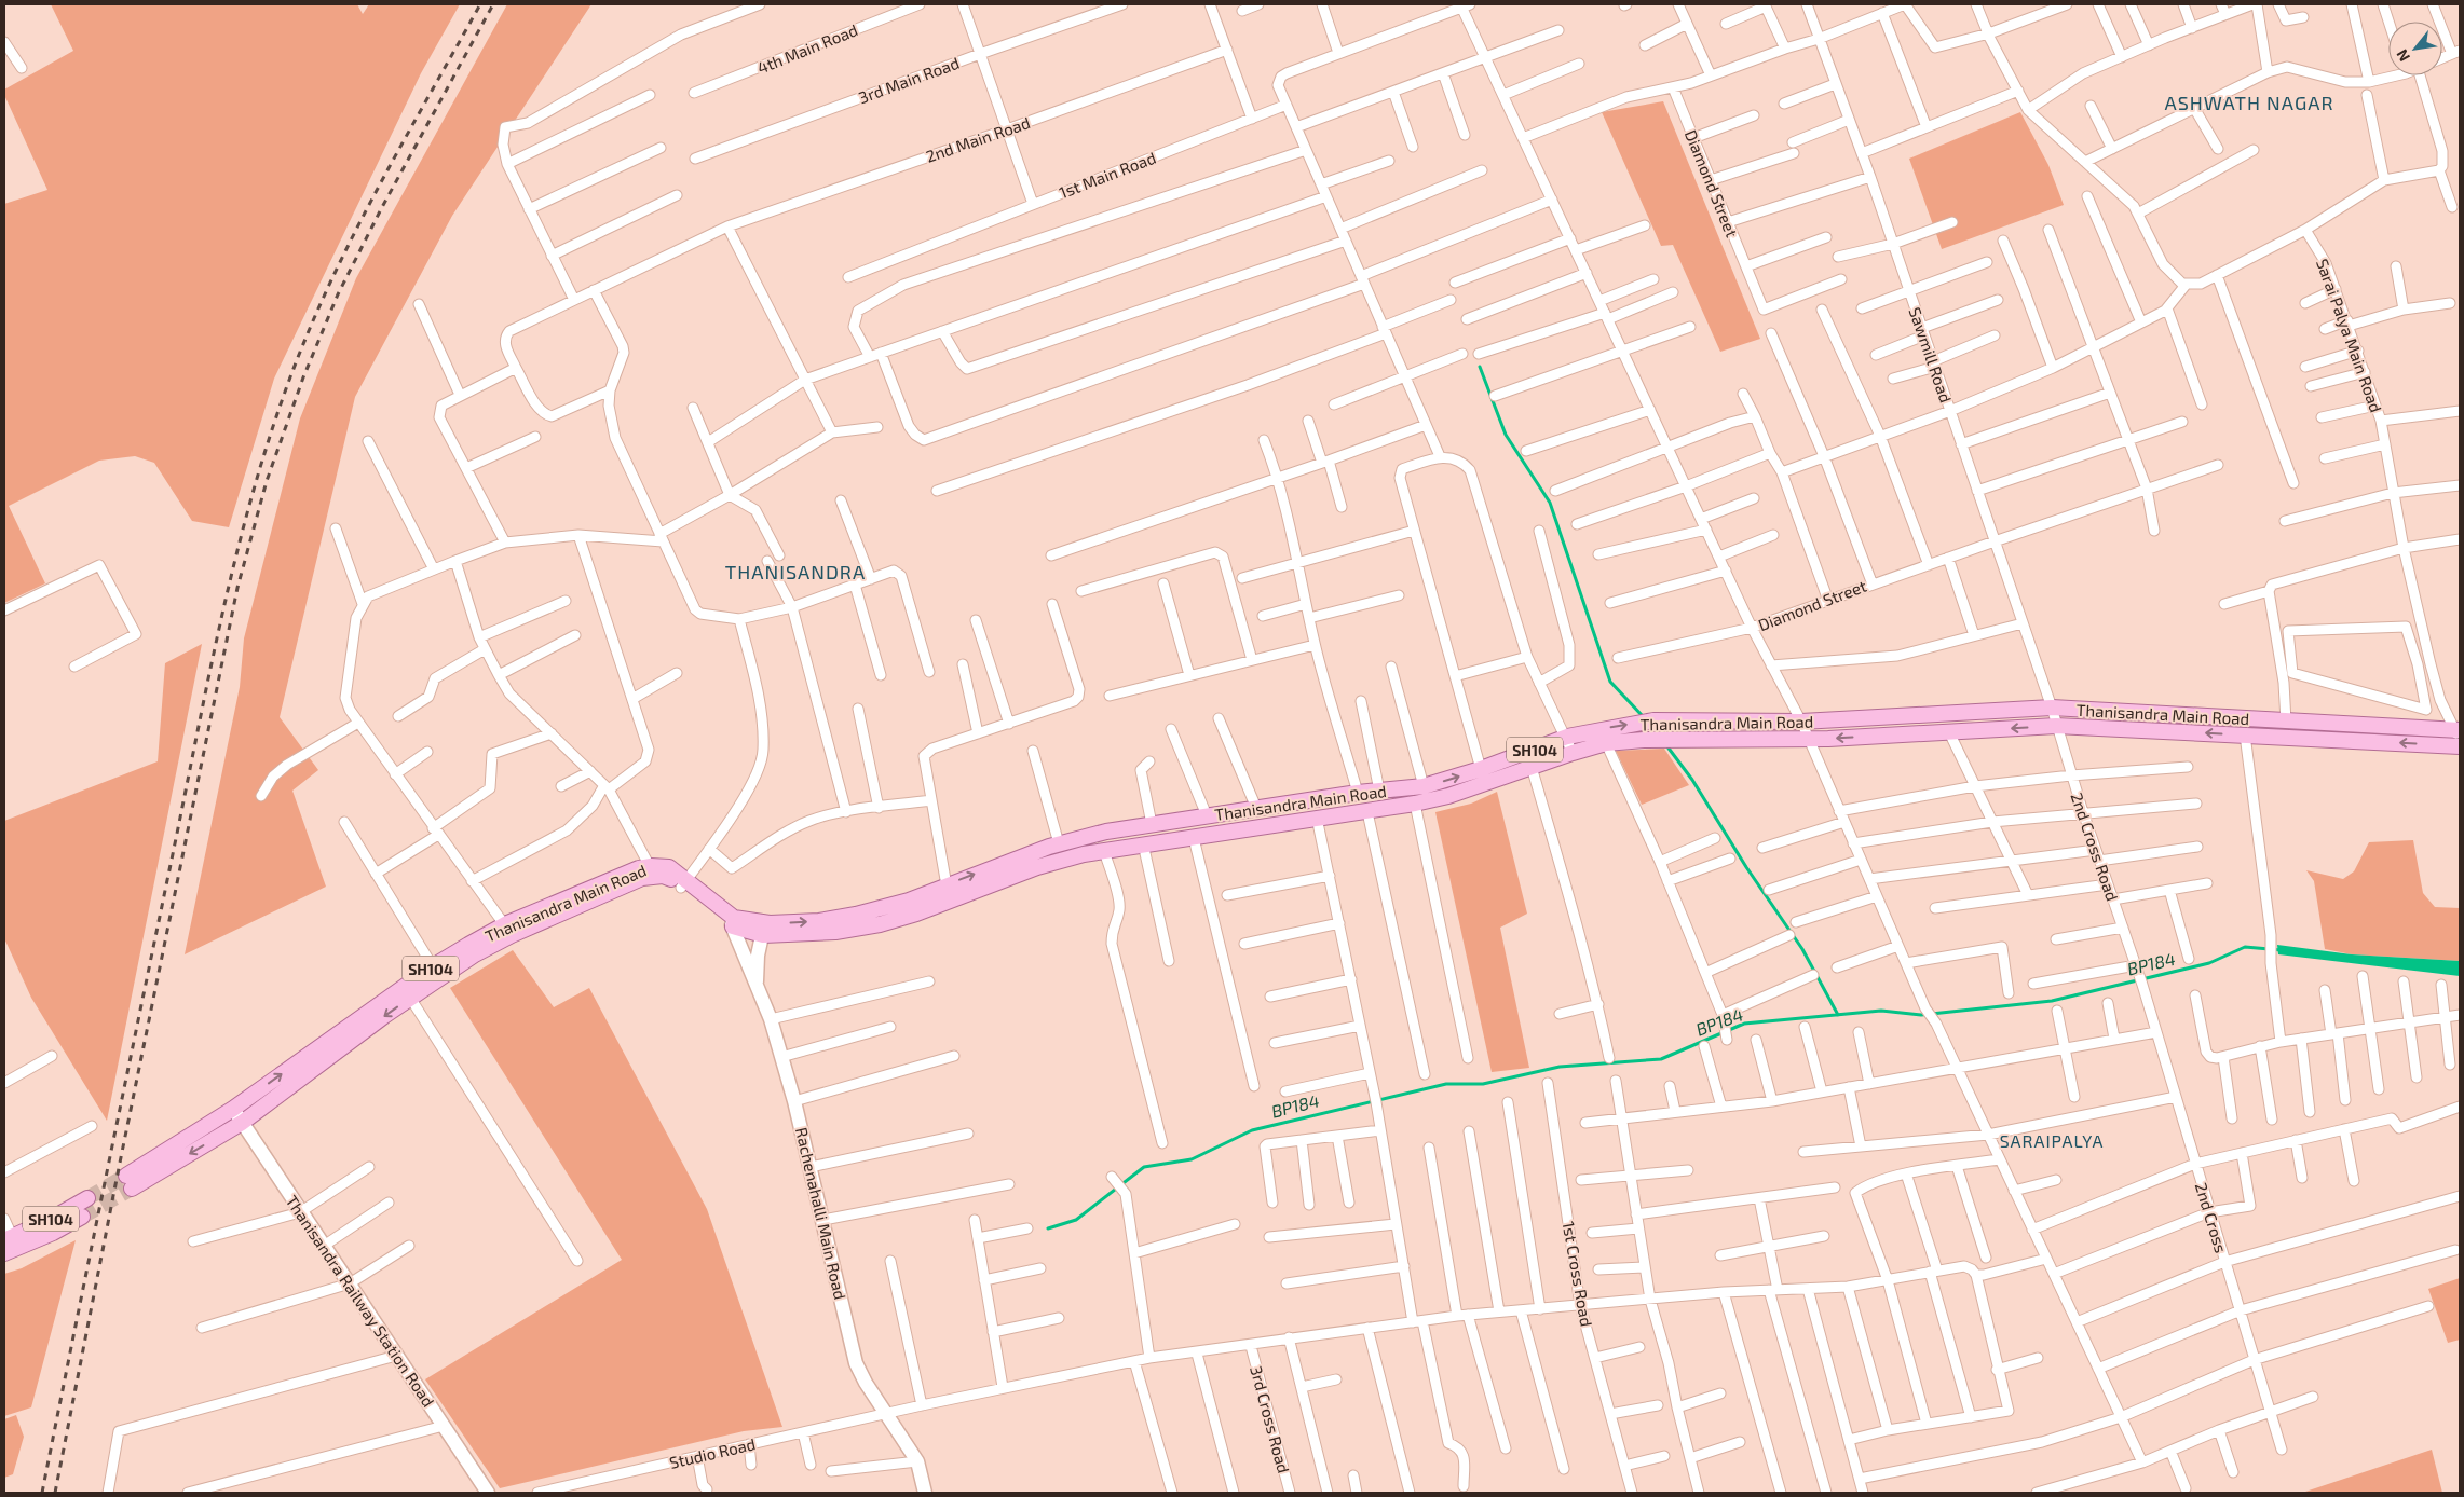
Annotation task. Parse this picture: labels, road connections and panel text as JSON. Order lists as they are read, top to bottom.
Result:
{
  "streets": {
    "main road": ["Thanisandra Main Road", "SH104"],
    "street": [
      "4th Main Road",
      "3rd Main Road",
      "2nd Main Road",
      "1st Main Road",
      "Diamond Street",
      "Sarai Palya Main Road",
      "Sawmill Road",
      "2nd Cross Road",
      "Rachenahalli Main Road",
      "2nd Cross",
      "1st Cross Road",
      "Thanisandra Railway Station Road",
      "3rd Cross Road",
      "Studio Road"
    ]
  },
  "crossings": [
    ["Sarai Palya Main Road", "Thanisandra Main Road"],
    ["Sawmill Road", "Thanisandra Main Road"],
    ["Sawmill Road", "2nd Cross Road"],
    ["Thanisandra Main Road", "SH104"],
    ["Thanisandra Main Road", "2nd Cross Road"],
    ["Thanisandra Main Road", "Rachenahalli Main Road"],
    ["Thanisandra Main Road", "Thanisandra Railway Station Road"],
    ["SH104", "Thanisandra Railway Station Road"],
    ["2nd Cross Road", "2nd Cross"],
    ["Rachenahalli Main Road", "Studio Road"],
    ["1st Cross Road", "Studio Road"],
    ["3rd Cross Road", "Studio Road"]
  ],
  "districts": ["ASHWATH NAGAR", "THANISANDRA", "SARAIPALYA"],
  "water": ["BP184"],
  "north": "bottom left"
}
